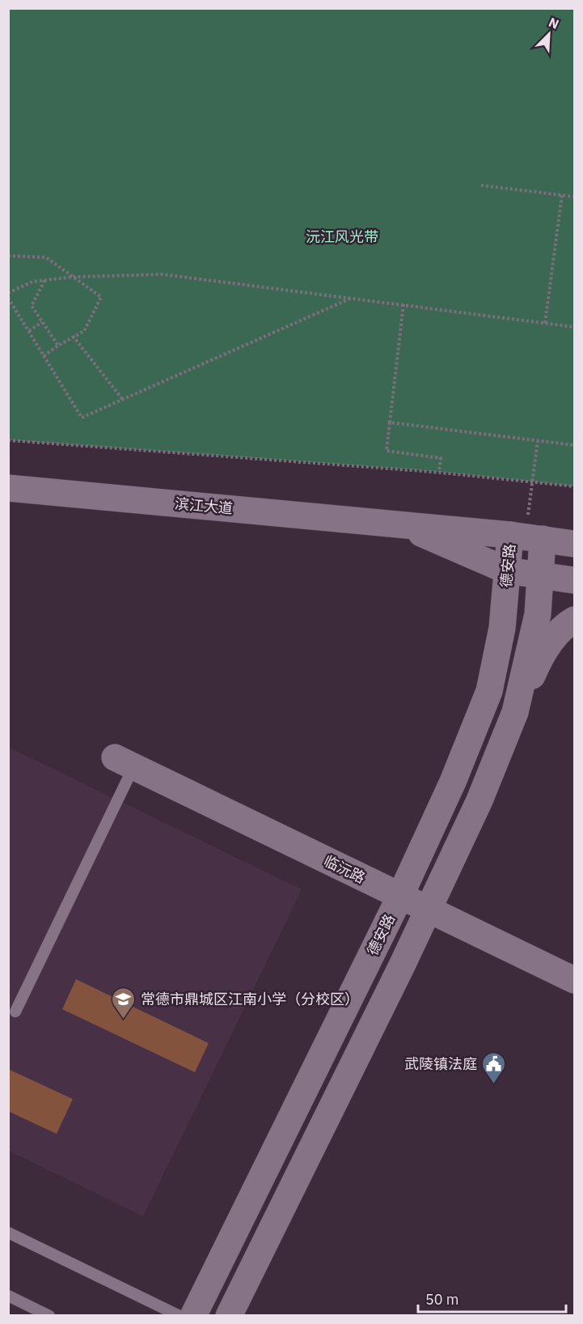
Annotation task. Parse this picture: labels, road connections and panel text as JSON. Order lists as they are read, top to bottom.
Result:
{
  "streets": {
    "street": ["滨江大道", "德安路", "临沅路"]
  },
  "crossings": [
    ["滨江大道", "德安路"],
    ["德安路", "临沅路"]
  ],
  "parks": ["沅江风光带"],
  "places": {
    "school or university": ["常德市鼎城区江南小学（分校区）"],
    "public building": ["武陵镇法庭"]
  },
  "scale_bar": "50 m",
  "north": "top right"
}
